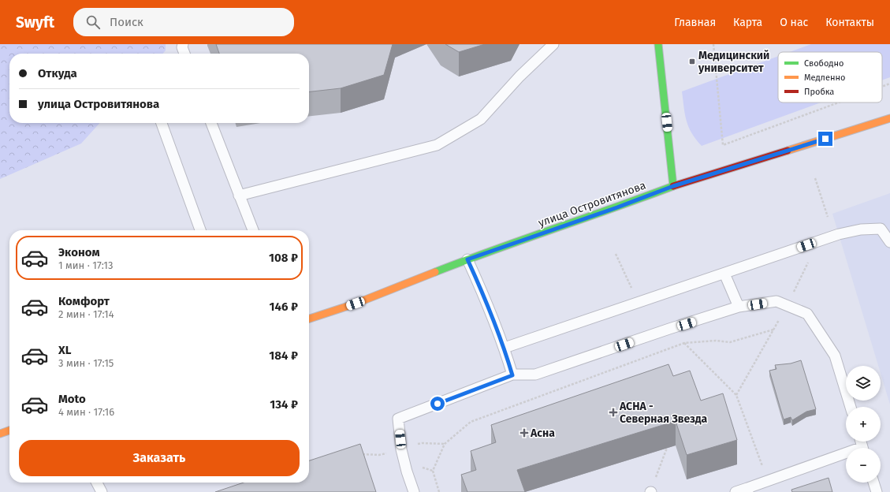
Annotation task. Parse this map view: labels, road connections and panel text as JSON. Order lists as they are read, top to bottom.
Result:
{
  "streets": {
    "main road": ["улица Островитянова"]
  },
  "places": {
    "transit": ["Медицинский университет"],
    "health": ["АСНА - Северная Звезда", "Асна"]
  },
  "legend": ["Свободно", "Медленно", "Пробка"],
  "page": {
    "header": "Swyft",
    "search": "Поиск",
    "nav": [
      "Главная",
      "Карта",
      "О нас",
      "Контакты"
    ],
    "banner": ["Откуда", "улица Островитянова"],
    "list": [
      {
        "name": "Эконом",
        "note": "1 мин · 17:13",
        "value": "108 ₽"
      },
      {
        "name": "Комфорт",
        "note": "2 мин · 17:14",
        "value": "146 ₽"
      },
      {
        "name": "XL",
        "note": "3 мин · 17:15",
        "value": "184 ₽"
      },
      {
        "name": "Moto",
        "note": "4 мин · 17:16",
        "value": "134 ₽"
      }
    ],
    "map_buttons": ["+", "−"],
    "buttons": "Заказать"
  }
}
